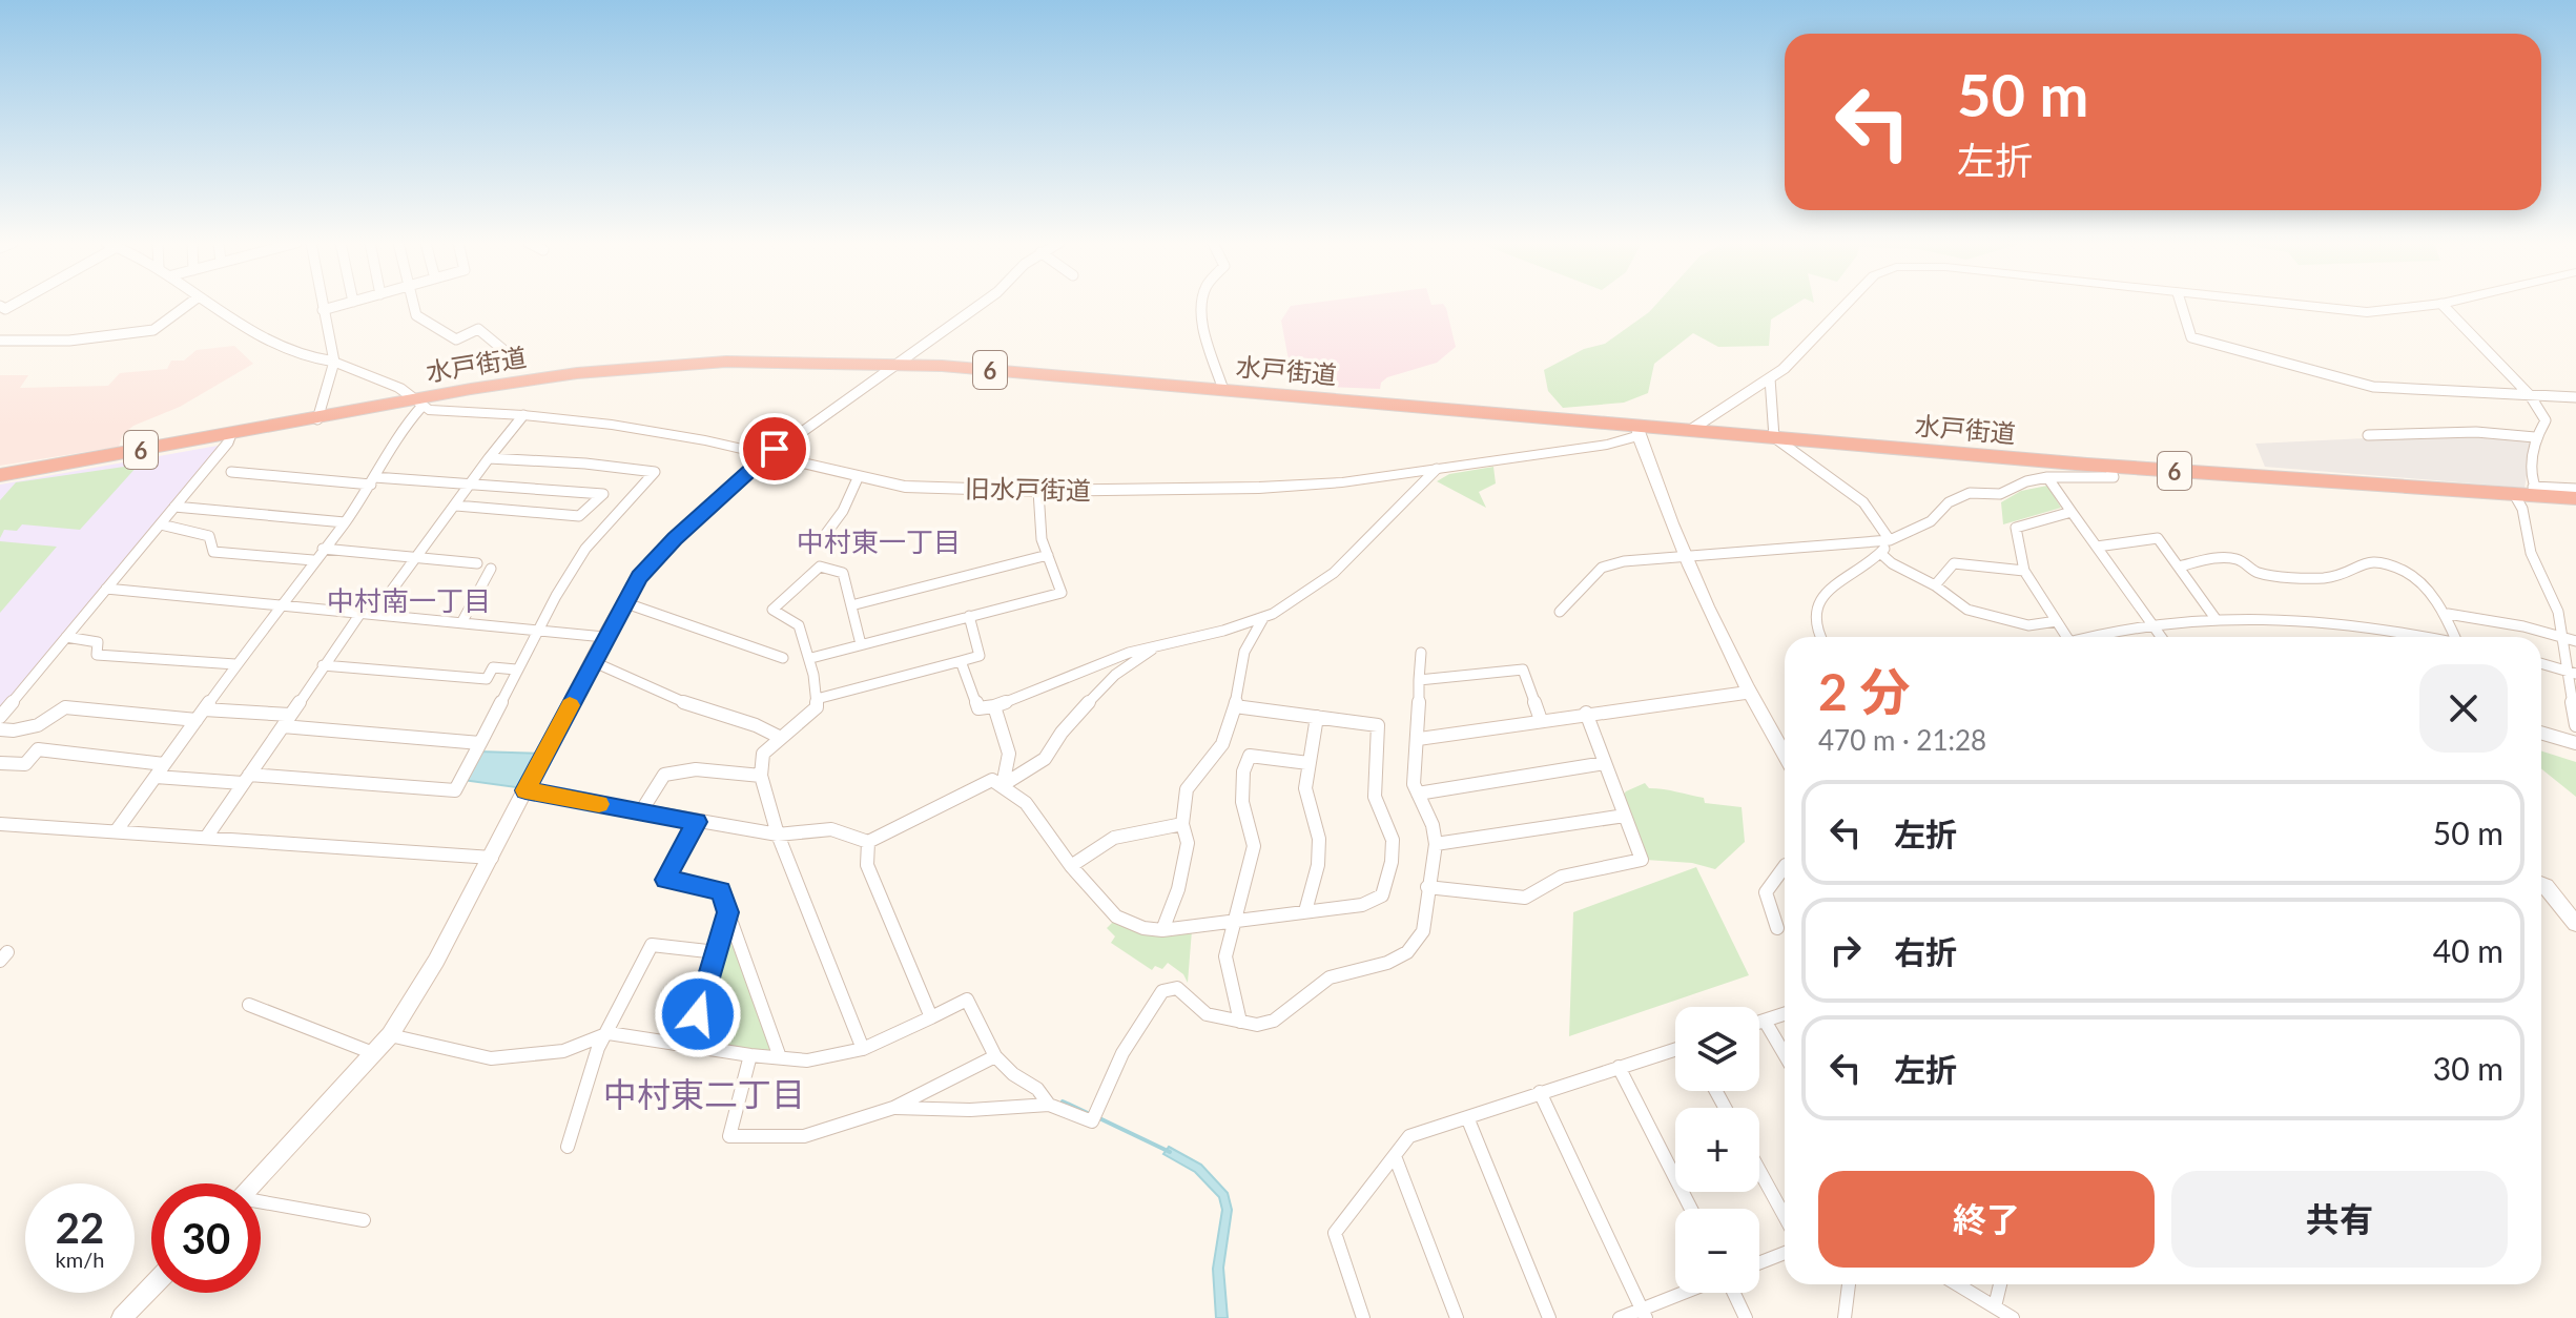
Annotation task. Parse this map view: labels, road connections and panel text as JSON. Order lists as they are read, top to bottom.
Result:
{
  "streets": {
    "highway": ["水戸街道", "6"],
    "street": ["旧水戸街道"]
  },
  "crossings": [
    ["水戸街道", "旧水戸街道"]
  ],
  "districts": ["中村東一丁目", "中村南一丁目", "中村東二丁目"],
  "page": {
    "turn": ["50 m", "左折"],
    "heading": ["2 分", "470 m · 21:28"],
    "list": [
      {
        "name": "左折",
        "value": "50 m"
      },
      {
        "name": "右折",
        "value": "40 m"
      },
      {
        "name": "左折",
        "value": "30 m"
      }
    ],
    "map_buttons": ["+", "−"],
    "buttons": ["終了", "共有"],
    "speed": "22 km/h",
    "limit": "30"
  }
}
